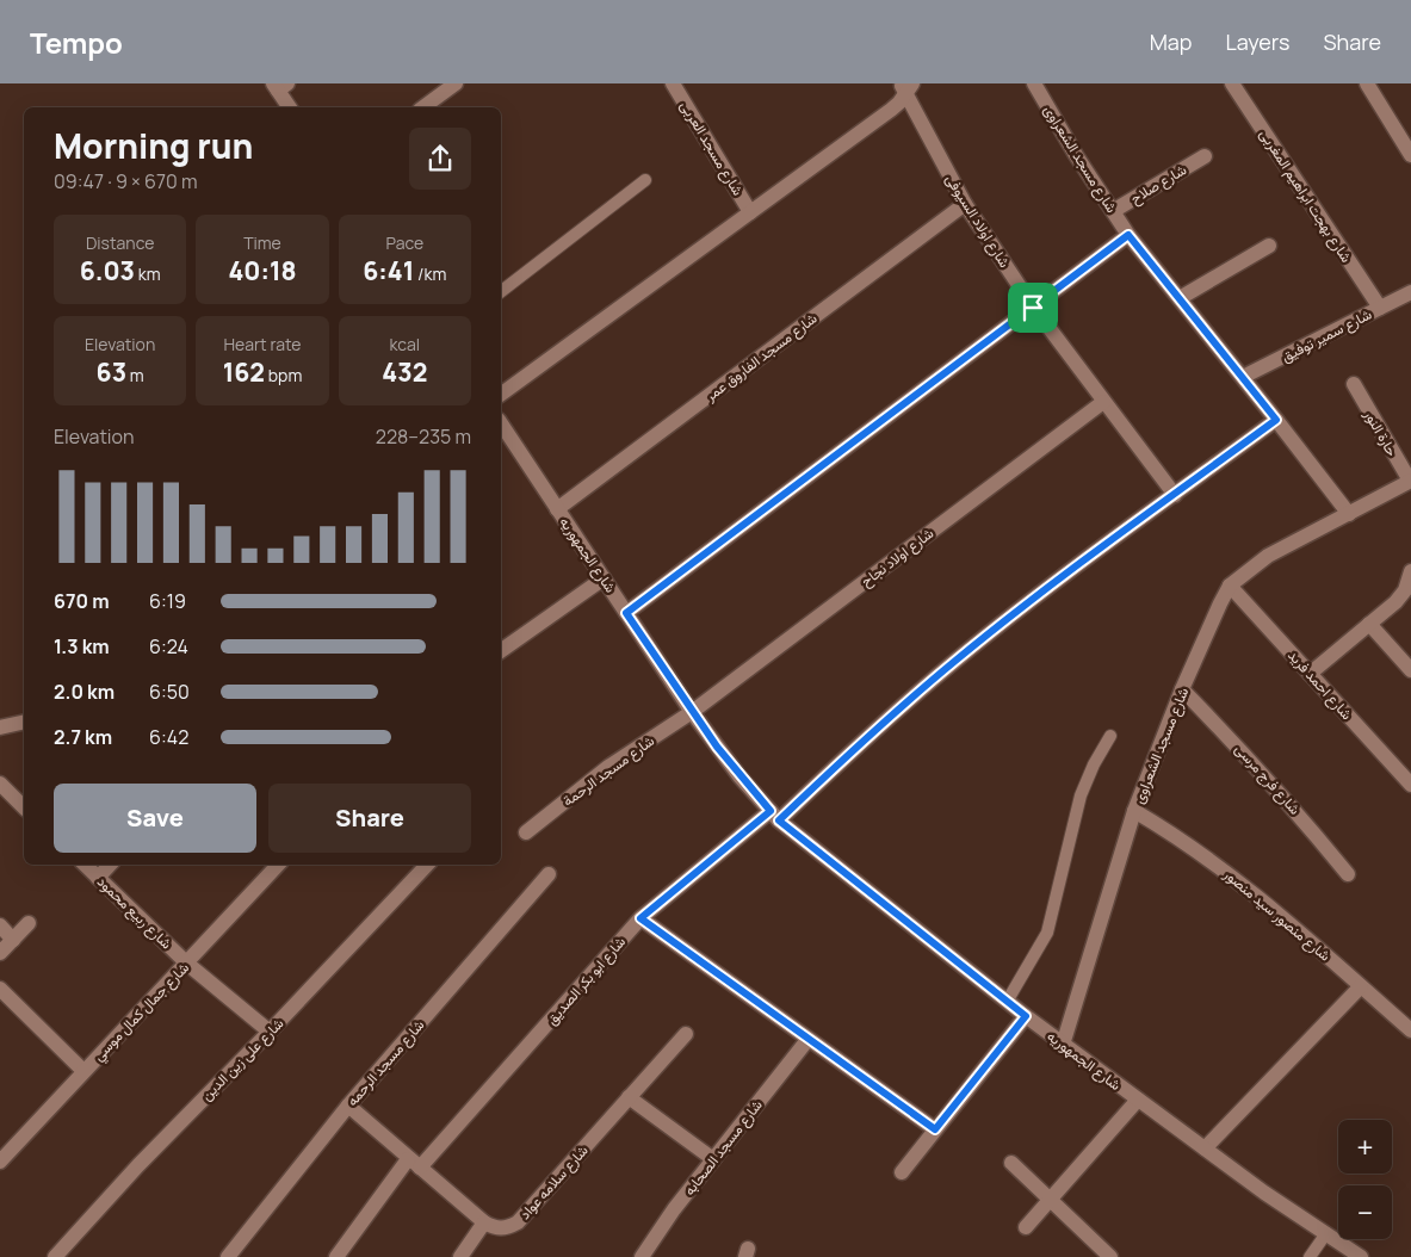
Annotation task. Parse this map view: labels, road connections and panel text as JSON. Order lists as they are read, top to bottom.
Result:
{
  "streets": {
    "street": [
      "شارع مسجد العربى",
      "شارع مسجد الشعراوى",
      "شارع صلاح",
      "شارع بهجت ابراهيم المغربى",
      "شارع اولاد السيوفى",
      "شارع سمير توفيق",
      "شارع مسجد الفاروق عمر",
      "حارة النور",
      "شارع الجمهوريه",
      "شارع اولاد نجاح",
      "شارع احمد فريد",
      "شارع مسجد الرحمة",
      "شارع فرج مرسى",
      "شارع ربيع محمود",
      "شارع منصور سيد منصور",
      "شارع ابو بكر الصديق",
      "شارع جمال كمال موسي",
      "شارع على زين الدين",
      "شارع مسجد الرحمه",
      "شارع مسجد الصحابه",
      "شارع سلامه عواد"
    ]
  },
  "crossings": [
    ["شارع مسجد الشعراوى", "شارع صلاح"],
    ["شارع مسجد الشعراوى", "شارع سمير توفيق"],
    ["شارع مسجد الشعراوى", "حارة النور"],
    ["شارع مسجد الشعراوى", "شارع الجمهوريه"],
    ["شارع مسجد الشعراوى", "شارع احمد فريد"],
    ["شارع مسجد الشعراوى", "شارع فرج مرسى"],
    ["شارع مسجد الشعراوى", "شارع منصور سيد منصور"],
    ["شارع مسجد الشعراوى", "شارع ابو بكر الصديق"],
    ["شارع بهجت ابراهيم المغربى", "شارع سمير توفيق"],
    ["شارع اولاد السيوفى", "شارع مسجد الفاروق عمر"],
    ["شارع اولاد السيوفى", "شارع اولاد نجاح"],
    ["شارع اولاد السيوفى", "شارع ابو بكر الصديق"],
    ["شارع مسجد الفاروق عمر", "شارع الجمهوريه"],
    ["شارع الجمهوريه", "شارع اولاد نجاح"],
    ["شارع الجمهوريه", "شارع مسجد الرحمة"],
    ["شارع الجمهوريه", "شارع ابو بكر الصديق"],
    ["شارع اولاد نجاح", "شارع مسجد الرحمة"],
    ["شارع ربيع محمود", "شارع جمال كمال موسي"],
    ["شارع ربيع محمود", "شارع على زين الدين"]
  ],
  "page": {
    "header": "Tempo",
    "nav": ["Map", "Layers", "Share"],
    "heading": ["Morning run", "09:47 · 9 × 670 m"],
    "stats": [
      ["Distance", "6.03 km"],
      ["Time", "40:18"],
      ["Pace", "6:41 /km"],
      ["Elevation", "63 m"],
      ["Heart rate", "162 bpm"],
      ["kcal", "432"]
    ],
    "chart": ["Elevation", "228–235 m"],
    "list": [
      {
        "name": "670 m",
        "note": "6:19"
      },
      {
        "name": "1.3 km",
        "note": "6:24"
      },
      {
        "name": "2.0 km",
        "note": "6:50"
      },
      {
        "name": "2.7 km",
        "note": "6:42"
      }
    ],
    "buttons": ["Save", "Share"],
    "map_buttons": ["+", "−"]
  }
}
